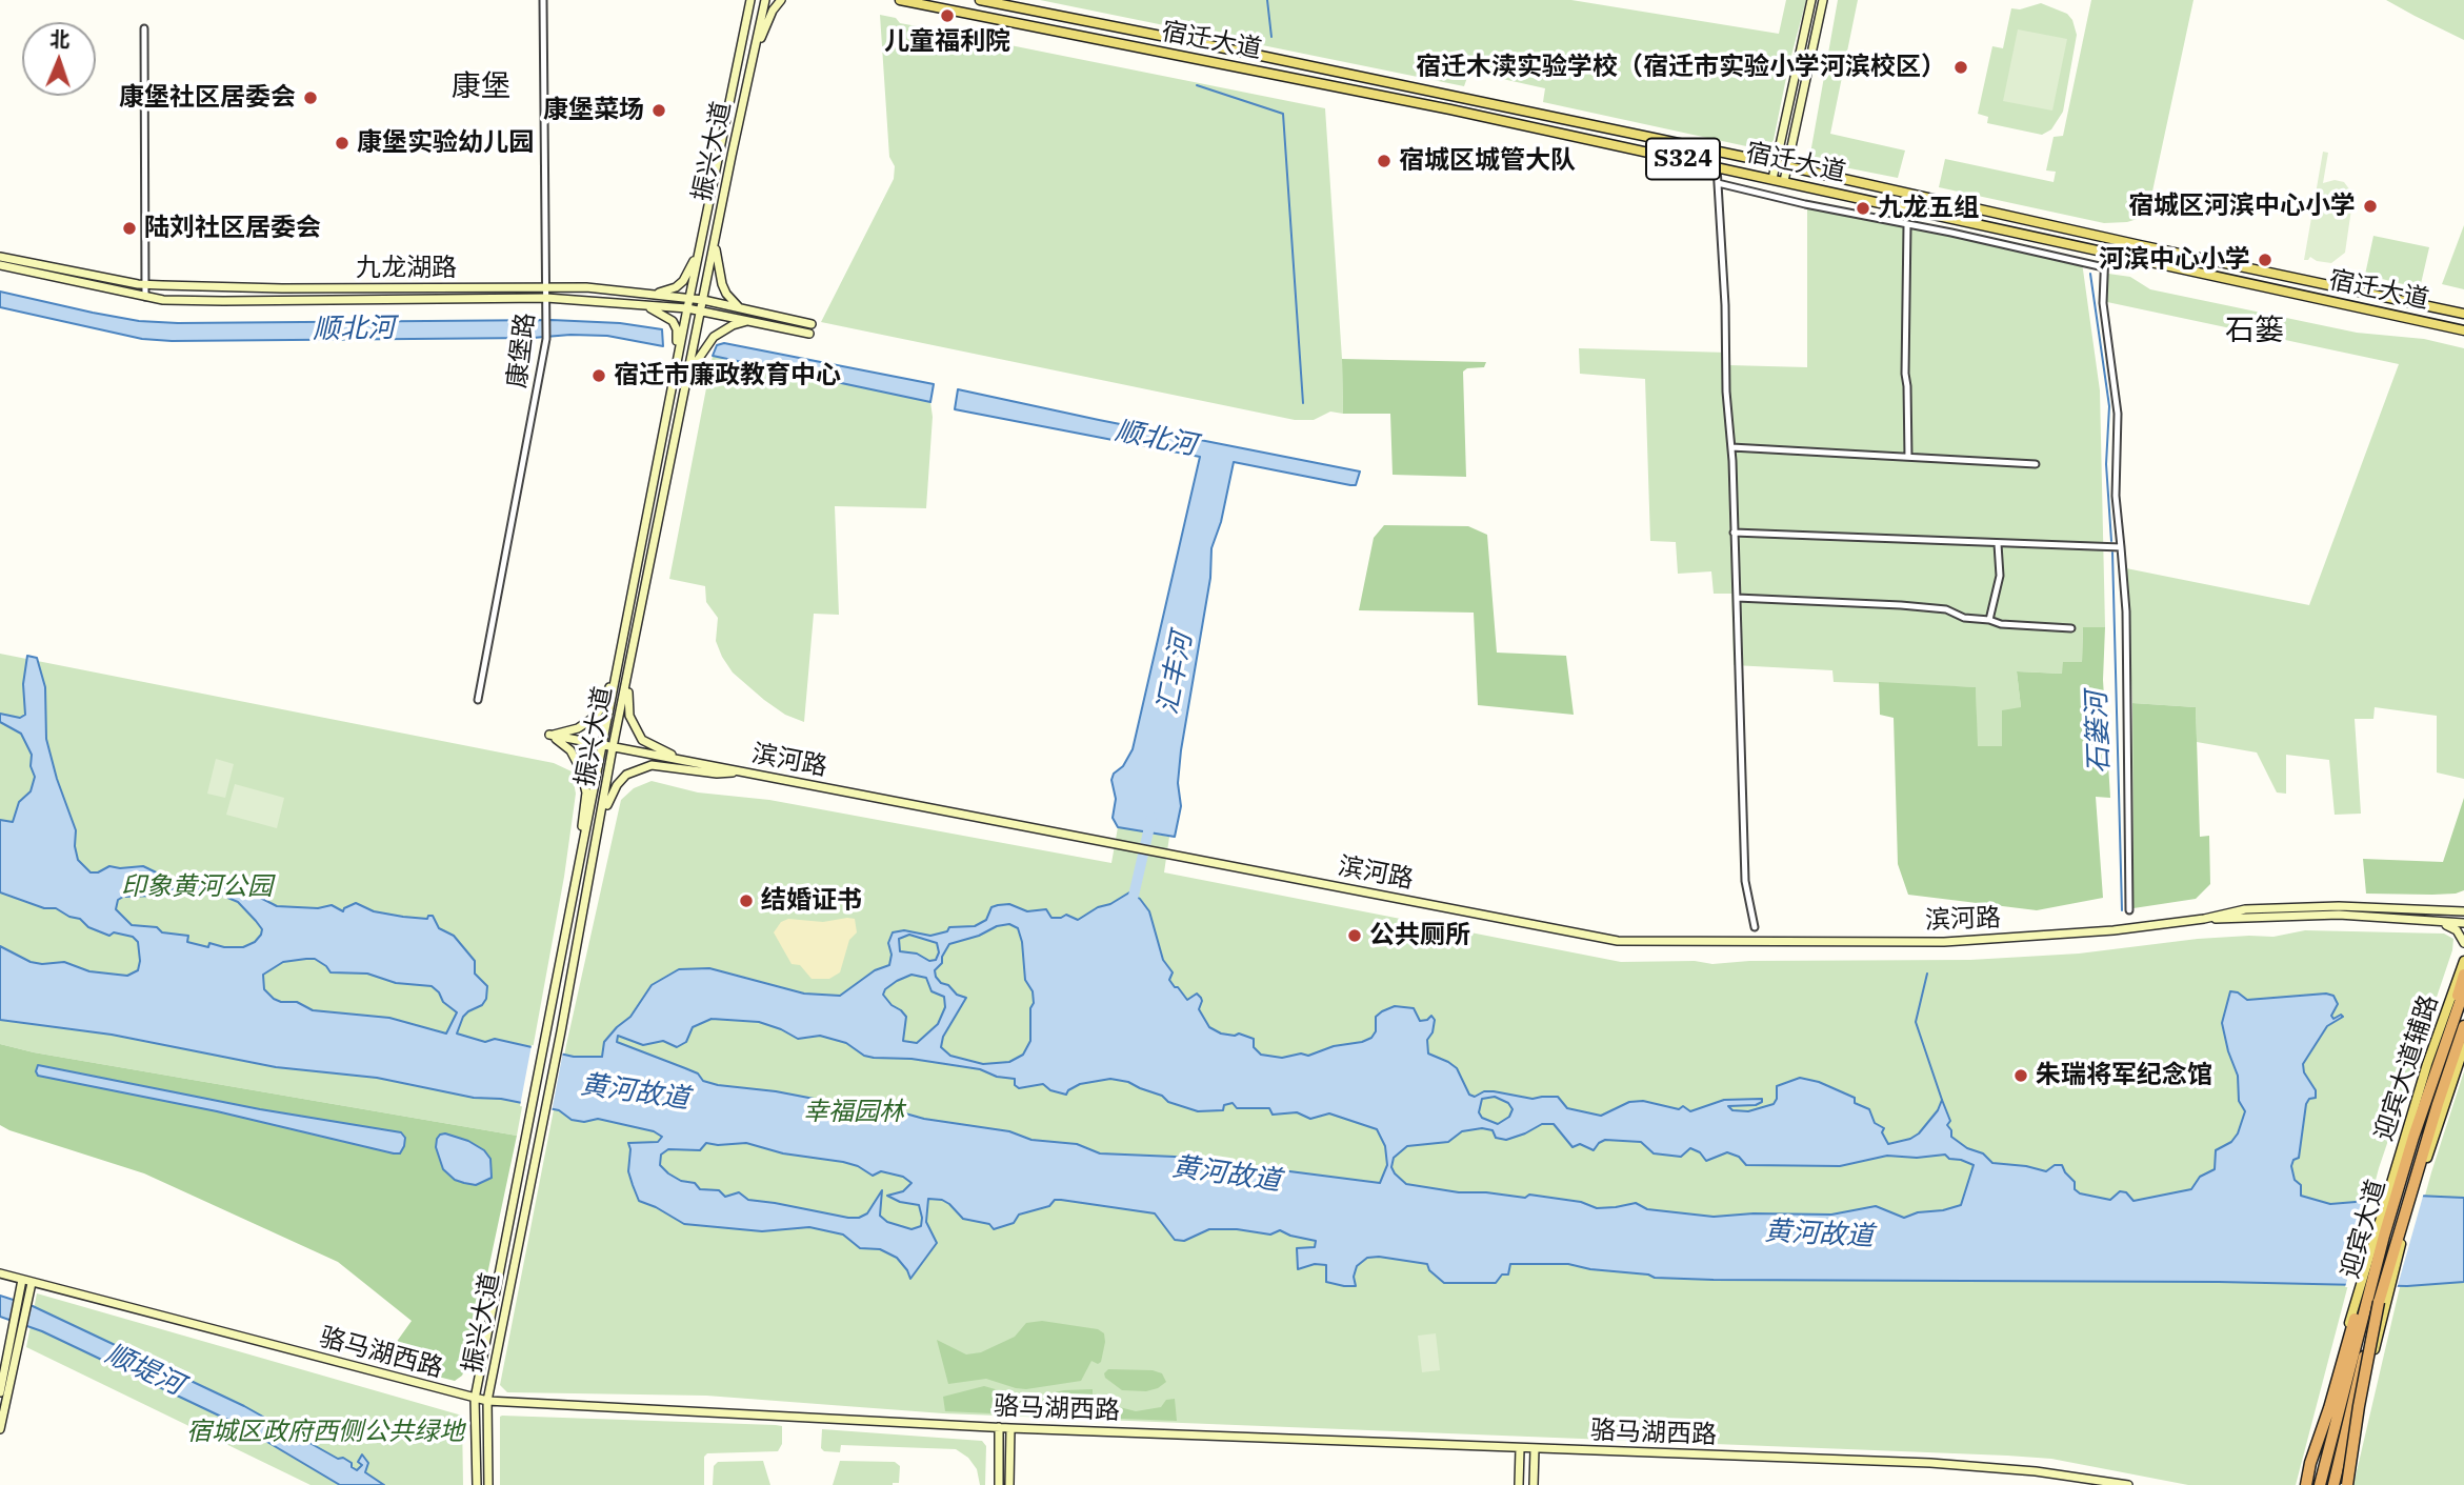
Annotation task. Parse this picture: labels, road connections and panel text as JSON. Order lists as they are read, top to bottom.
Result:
{
  "streets": {
    "highway": ["迎宾大道"],
    "main road": [
      "宿迁大道",
      "振兴大道",
      "S324",
      "九龙湖路",
      "滨河路",
      "迎宾大道辅路",
      "骆马湖西路"
    ],
    "street": ["康堡路"]
  },
  "crossings": [
    ["振兴大道", "九龙湖路"],
    ["振兴大道", "滨河路"],
    ["振兴大道", "骆马湖西路"],
    ["九龙湖路", "康堡路"],
    ["迎宾大道辅路", "迎宾大道"]
  ],
  "districts": ["康堡", "石篓"],
  "water": [
    "顺北河",
    "汇丰河",
    "石篓河",
    "黄河故道",
    "顺堤河"
  ],
  "parks": ["印象黄河公园", "幸福园林", "宿城区政府西侧公共绿地"],
  "places": [
    "儿童福利院",
    "宿迁木渎实验学校（宿迁市实验小学河滨校区）",
    "康堡社区居委会",
    "康堡菜场",
    "康堡实验幼儿园",
    "宿城区城管大队",
    "宿城区河滨中心小学",
    "九龙五组",
    "陆刘社区居委会",
    "河滨中心小学",
    "宿迁市廉政教育中心",
    "结婚证书",
    "公共厕所",
    "朱瑞将军纪念馆"
  ],
  "north": "top"
}
